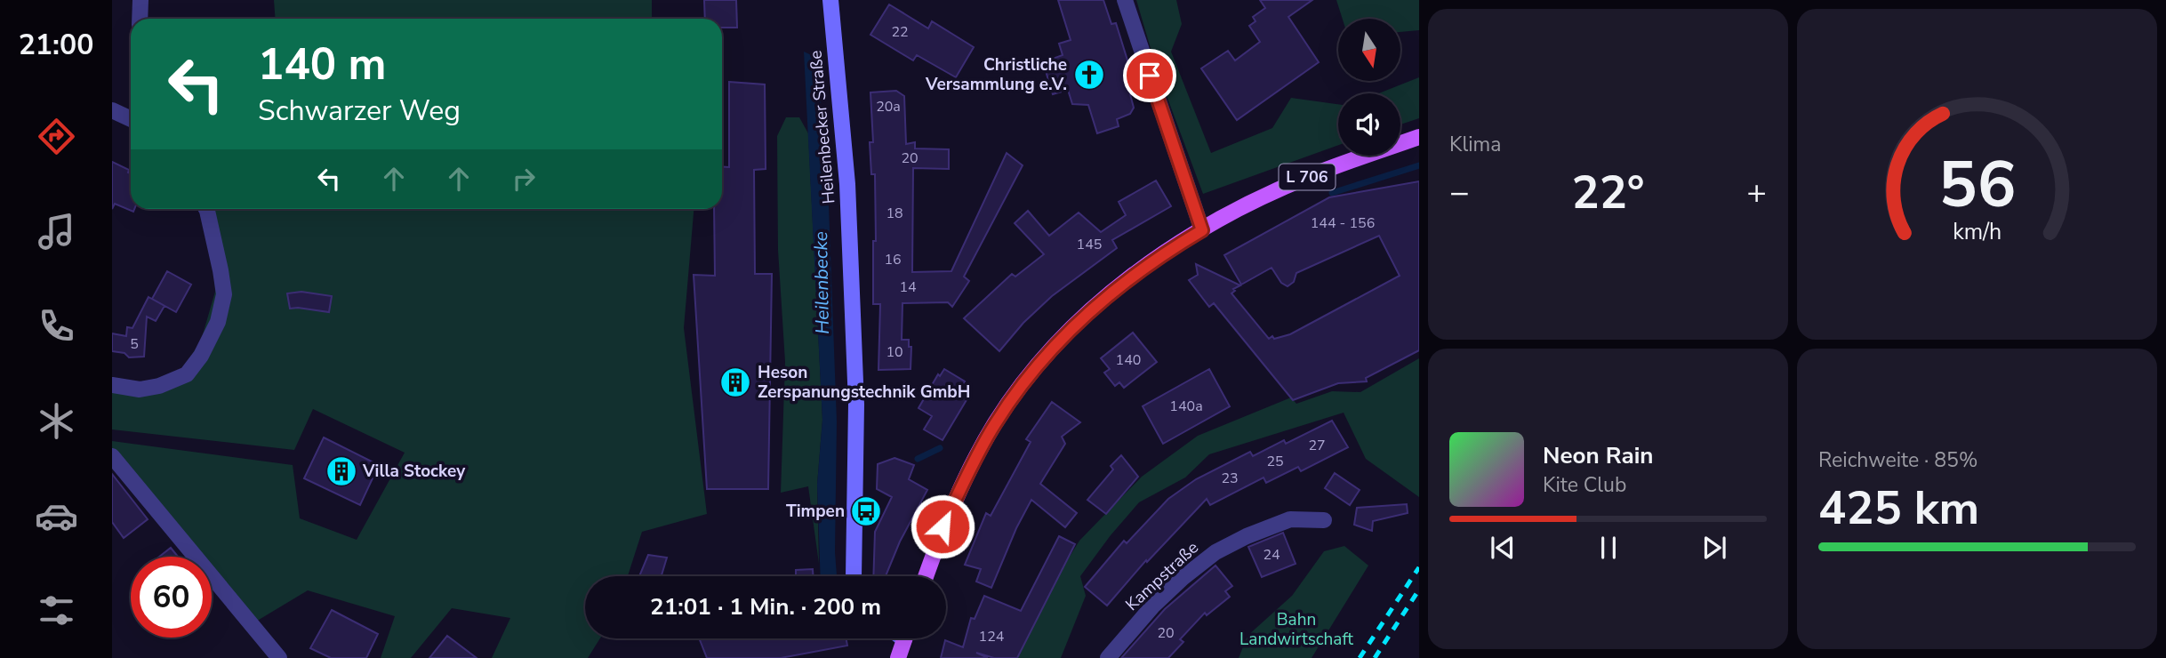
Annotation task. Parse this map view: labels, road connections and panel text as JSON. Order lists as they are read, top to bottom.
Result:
{
  "streets": {
    "main road": ["Heilenbecker Straße", "L 706"],
    "street": ["Kampstraße"]
  },
  "water": ["Heilenbecke"],
  "parks": ["Bahn Landwirtschaft"],
  "places": {
    "church": ["Christliche Versammlung e.V."],
    "building": ["Heson Zerspanungstechnik GmbH", "Villa Stockey"],
    "bus stop": ["Timpen"]
  },
  "house_numbers": [
    "22",
    "20a",
    "20",
    "18",
    "144 - 156",
    "145",
    "16",
    "14",
    "5",
    "10",
    "140",
    "140a",
    "27",
    "25",
    "23",
    "24",
    "20",
    "124"
  ],
  "north": "bottom",
  "page": {
    "tabs": "21:00",
    "tile": [
      "Klima",
      ["Reichweite · 85%", "425 km"]
    ],
    "turn": ["140 m", "Schwarzer Weg"],
    "heat": ["−", "22°", "+"],
    "song": ["Neon Rain", "Kite Club"],
    "limit": "60",
    "trip": "21:01 · 1 Min. · 200 m",
    "gauge": ["56", "km/h"]
  }
}
